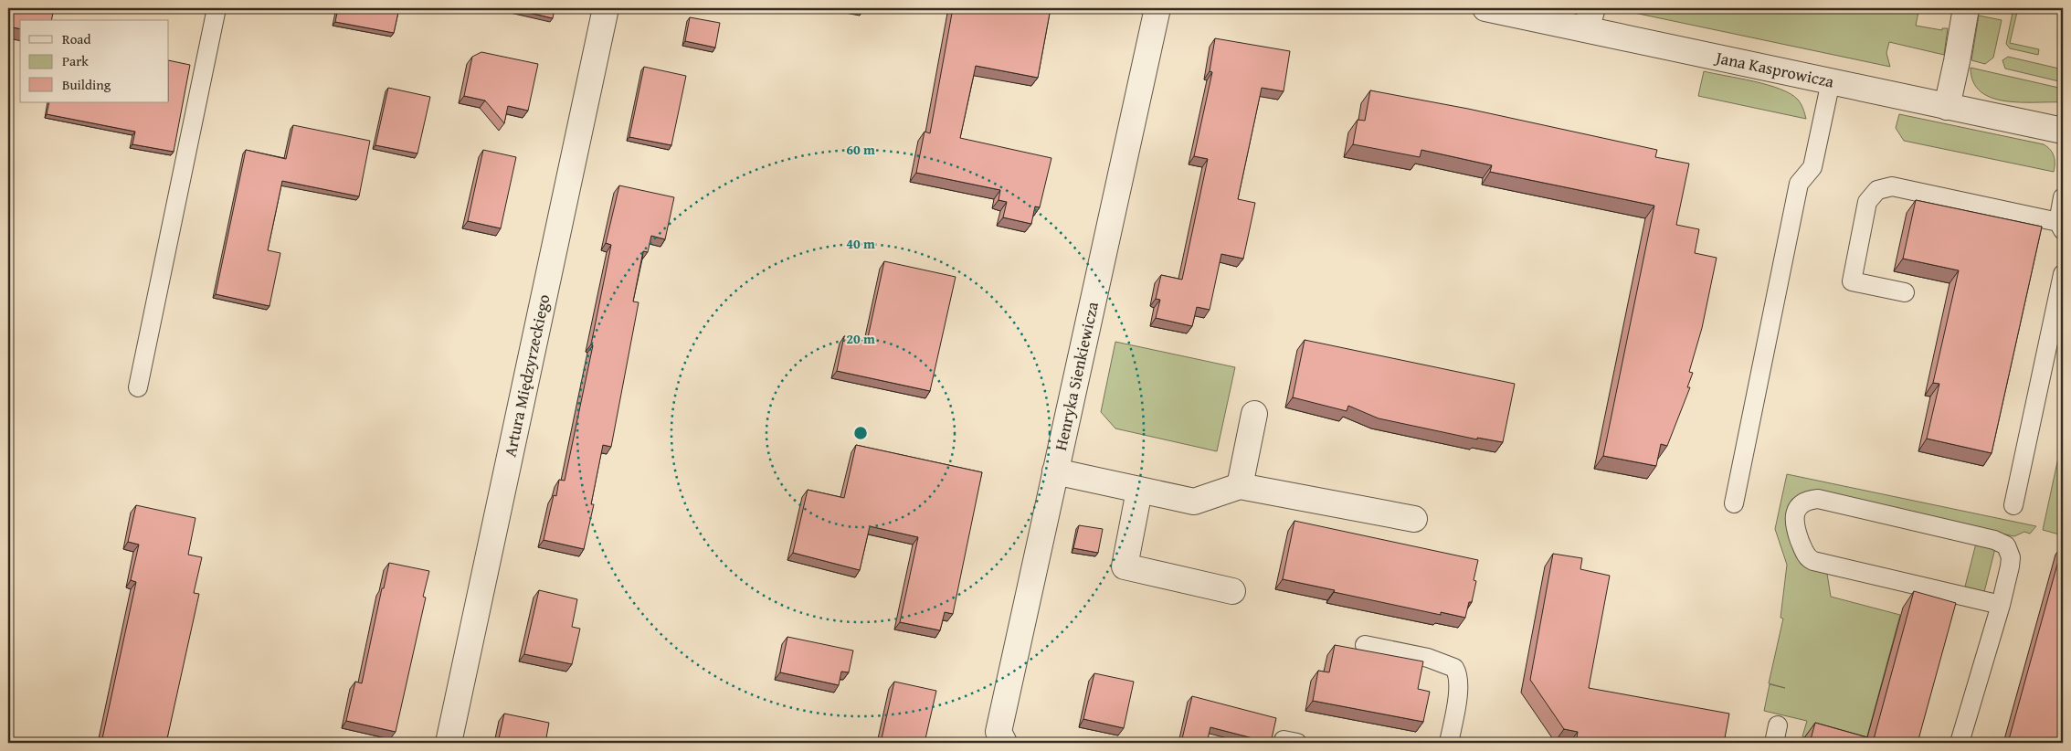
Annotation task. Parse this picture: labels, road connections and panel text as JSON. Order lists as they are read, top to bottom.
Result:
{
  "streets": {
    "street": ["Jana Kasprowicza", "Artura Międzyrzeckiego", "Henryka Sienkiewicza"]
  },
  "legend": ["Road", "Park", "Building"],
  "rings": ["60 m", "40 m", "20 m"]
}
